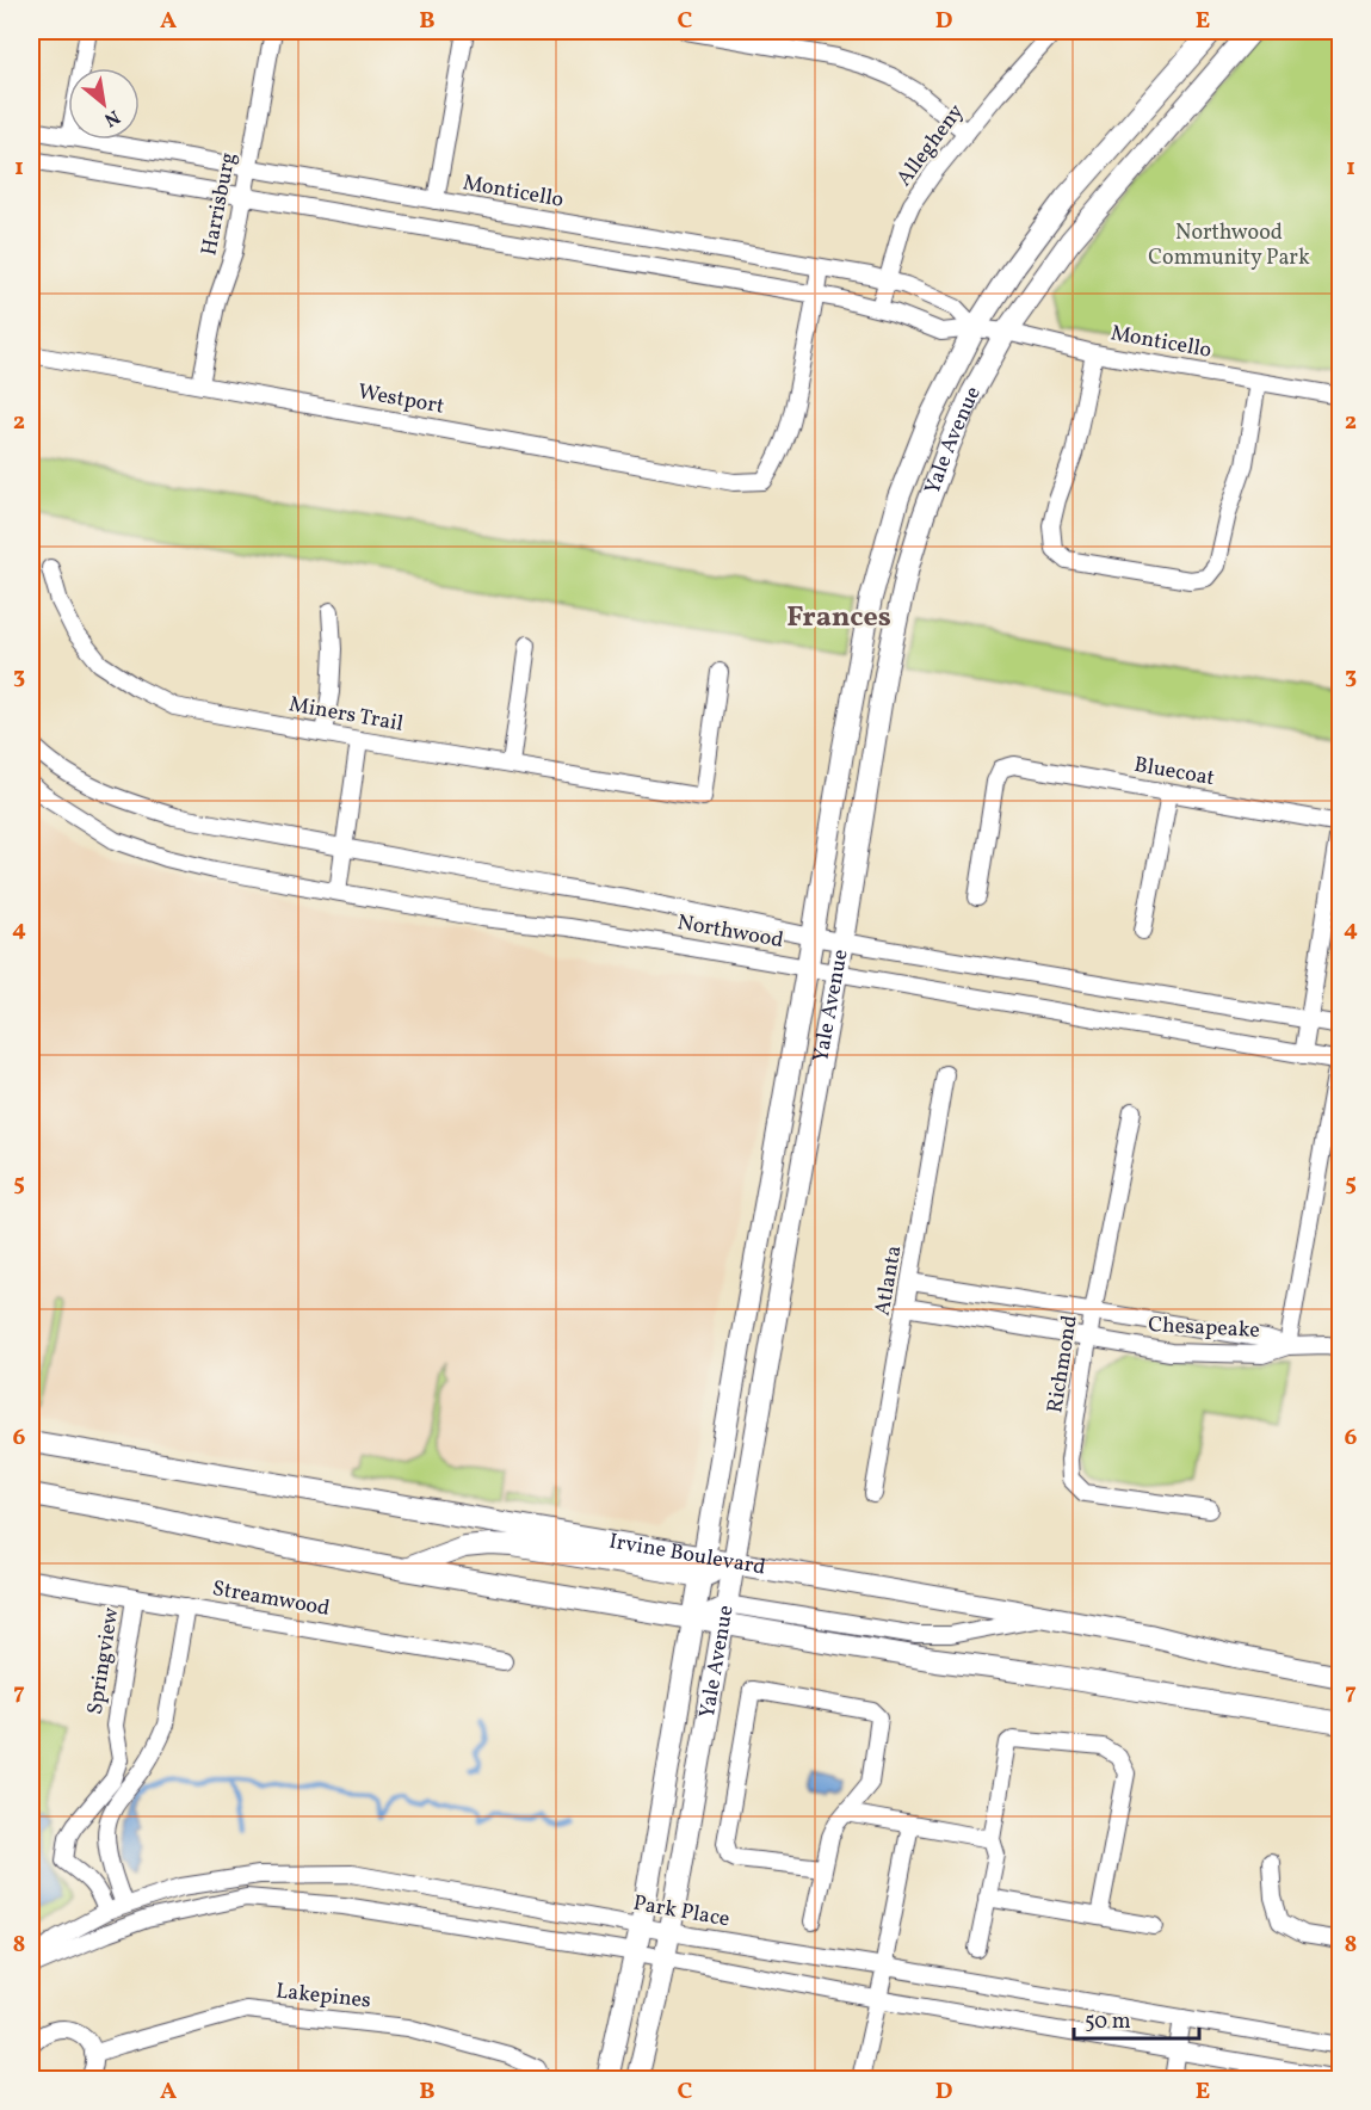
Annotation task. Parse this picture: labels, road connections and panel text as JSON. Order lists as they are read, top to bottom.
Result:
{
  "streets": {
    "main road": ["Yale Avenue", "Irvine Boulevard"],
    "street": [
      "Allegheny",
      "Monticello",
      "Harrisburg",
      "Westport",
      "Miners Trail",
      "Bluecoat",
      "Northwood",
      "Atlanta",
      "Chesapeake",
      "Richmond",
      "Streamwood",
      "Springview",
      "Park Place",
      "Lakepines"
    ]
  },
  "crossings": [
    ["Allegheny", "Monticello"],
    ["Monticello", "Harrisburg"],
    ["Monticello", "Westport"],
    ["Monticello", "Yale Avenue"],
    ["Harrisburg", "Westport"],
    ["Yale Avenue", "Northwood"],
    ["Yale Avenue", "Irvine Boulevard"],
    ["Yale Avenue", "Park Place"],
    ["Atlanta", "Chesapeake"],
    ["Chesapeake", "Richmond"],
    ["Streamwood", "Springview"],
    ["Springview", "Park Place"]
  ],
  "districts": ["Frances"],
  "parks": ["Northwood Community Park"],
  "scale_bar": "50 m",
  "north": "bottom right",
  "grid": {
    "columns": [
      "A",
      "B",
      "C",
      "D",
      "E"
    ],
    "rows": [
      "1",
      "2",
      "3",
      "4",
      "5",
      "6",
      "7",
      "8"
    ]
  }
}
